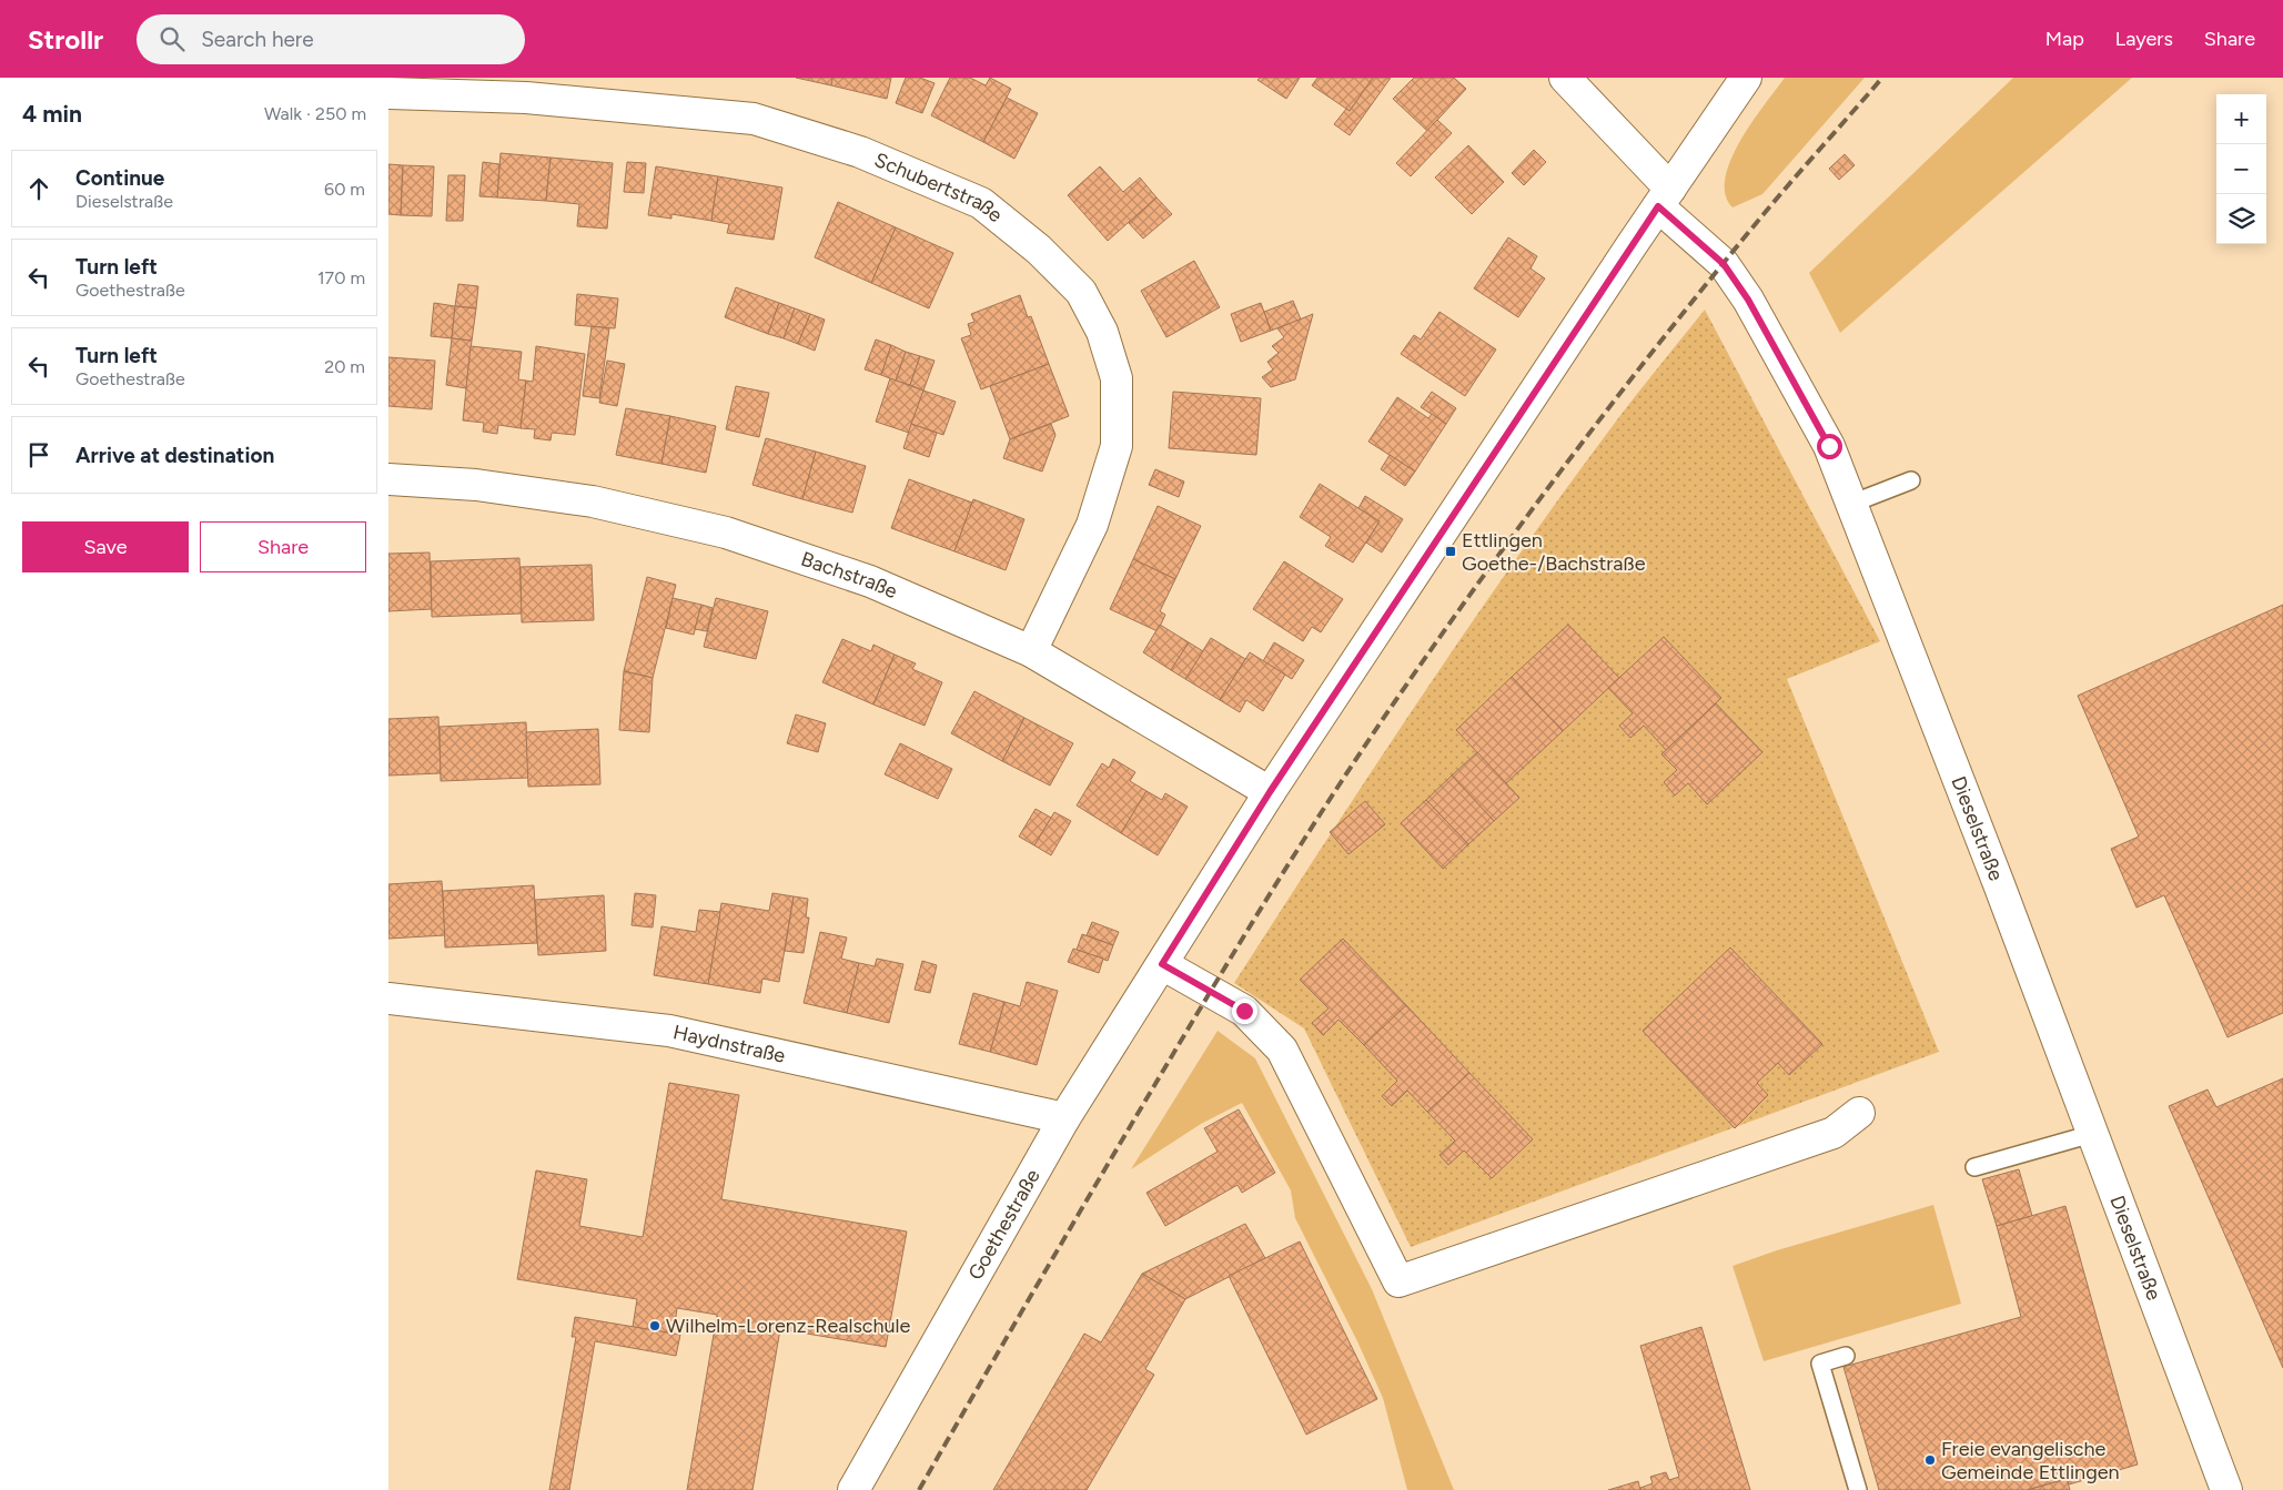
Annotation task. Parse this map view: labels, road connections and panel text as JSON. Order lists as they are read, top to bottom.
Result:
{
  "streets": {
    "street": [
      "Schubertstraße",
      "Bachstraße",
      "Dieselstraße",
      "Haydnstraße",
      "Goethestraße"
    ]
  },
  "crossings": [
    ["Schubertstraße", "Bachstraße"],
    ["Bachstraße", "Goethestraße"],
    ["Dieselstraße", "Goethestraße"],
    ["Haydnstraße", "Goethestraße"]
  ],
  "places": {
    "transit": ["Ettlingen Goethe-/Bachstraße"],
    "other": ["Wilhelm-Lorenz-Realschule", "Freie evangelische Gemeinde Ettlingen"]
  },
  "page": {
    "header": "Strollr",
    "search": "Search here",
    "nav": ["Map", "Layers", "Share"],
    "heading": ["4 min", "Walk · 250 m"],
    "map_buttons": ["+", "−"],
    "list": [
      ["Continue", "Dieselstraße", "60 m"],
      ["Turn left", "Goethestraße", "170 m"],
      ["Turn left", "Goethestraße", "20 m"],
      "Arrive at destination"
    ],
    "buttons": ["Save", "Share"]
  }
}
